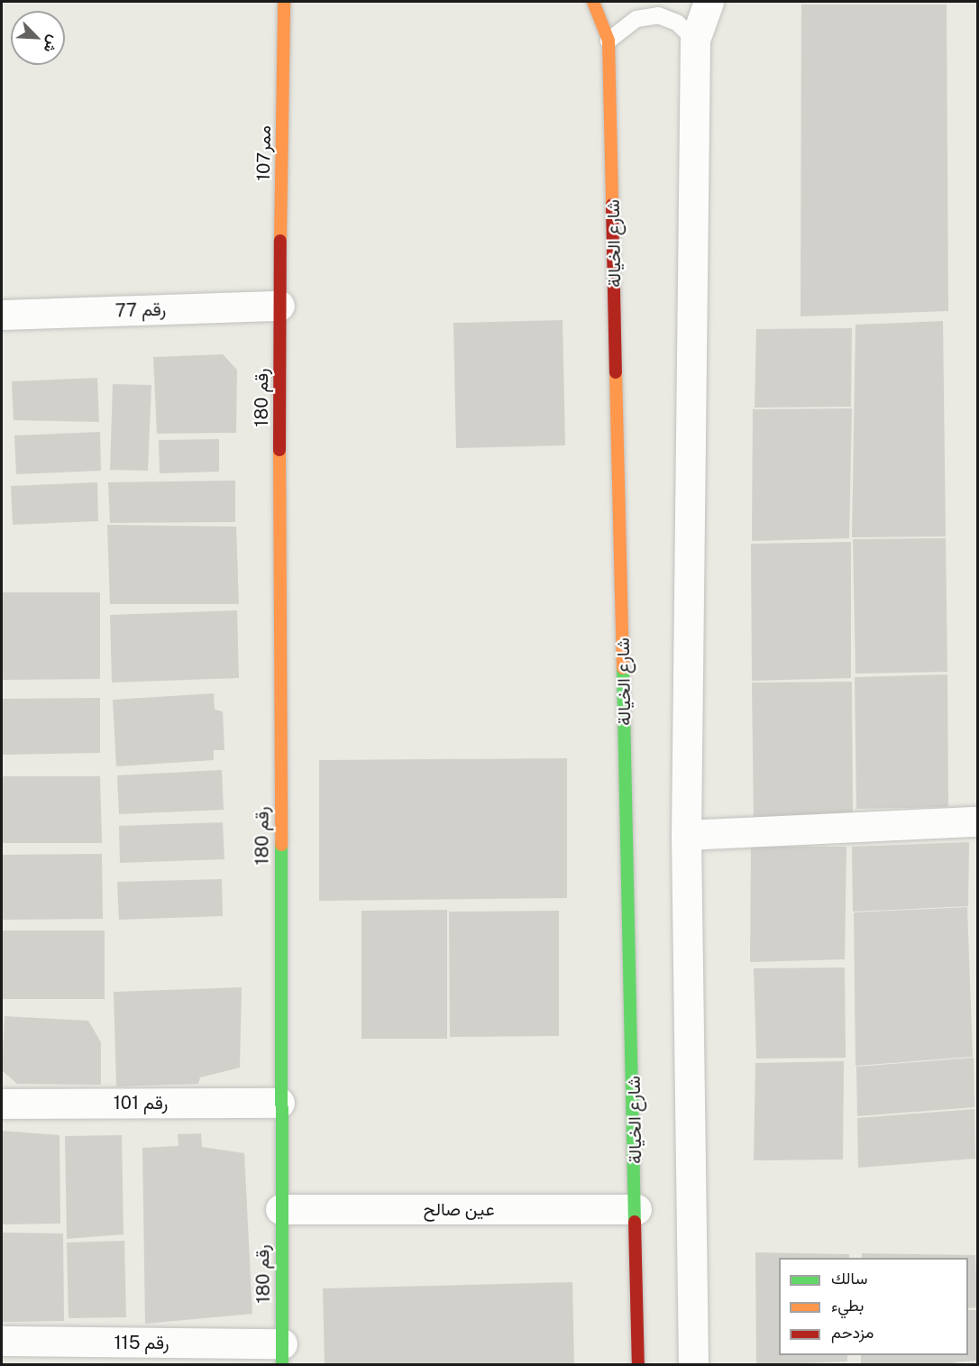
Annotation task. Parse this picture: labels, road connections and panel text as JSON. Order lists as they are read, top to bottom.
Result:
{
  "streets": {
    "street": [
      "ممر107",
      "شارع الخيالة",
      "رقم 77",
      "رقم 180",
      "رقم 101",
      "عين صالح",
      "رقم 115"
    ]
  },
  "crossings": [
    ["ممر107", "رقم 77"],
    ["ممر107", "رقم 180"],
    ["شارع الخيالة", "عين صالح"],
    ["رقم 77", "رقم 180"],
    ["رقم 180", "رقم 101"],
    ["رقم 180", "عين صالح"],
    ["رقم 180", "رقم 115"]
  ],
  "legend": ["سالك", "بطيء", "مزدحم"],
  "north": "bottom right"
}
